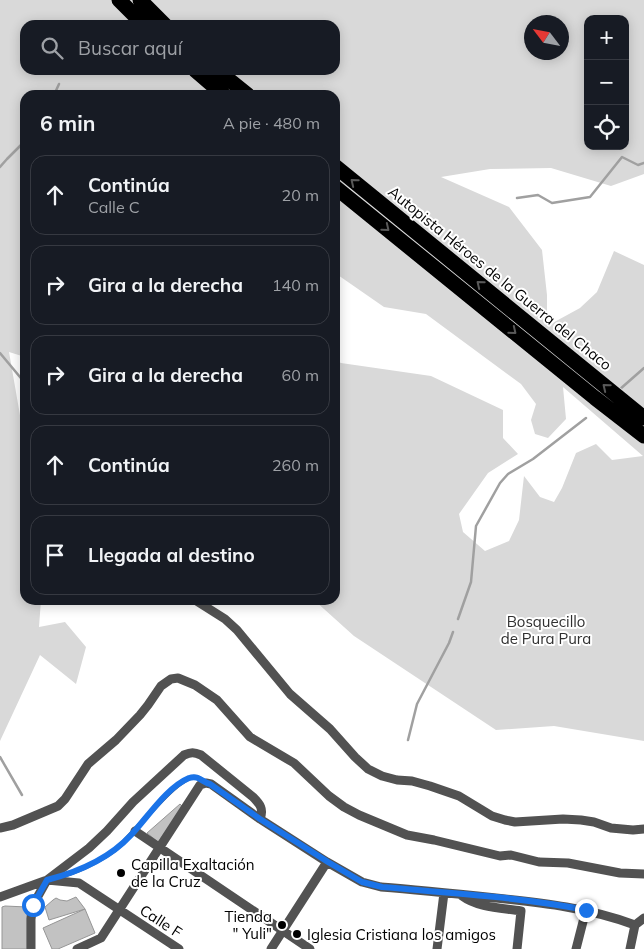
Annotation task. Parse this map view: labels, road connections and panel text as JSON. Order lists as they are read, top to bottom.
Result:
{
  "streets": {
    "highway": ["Autopista Héroes de la Guerra del Chaco"],
    "street": ["Calle F"]
  },
  "parks": ["Bosquecillo de Pura Pura"],
  "places": ["Capilla Exaltación de la Cruz", "Tienda \" Yuli\"", "Iglesia Cristiana los amigos"],
  "north": "top left",
  "page": {
    "map_buttons": ["+", "−"],
    "search": "Buscar aquí",
    "heading": ["6 min", "A pie · 480 m"],
    "list": [
      ["Continúa", "Calle C", "20 m"],
      ["Gira a la derecha", "140 m"],
      ["Gira a la derecha", "60 m"],
      ["Continúa", "260 m"],
      "Llegada al destino"
    ]
  }
}
